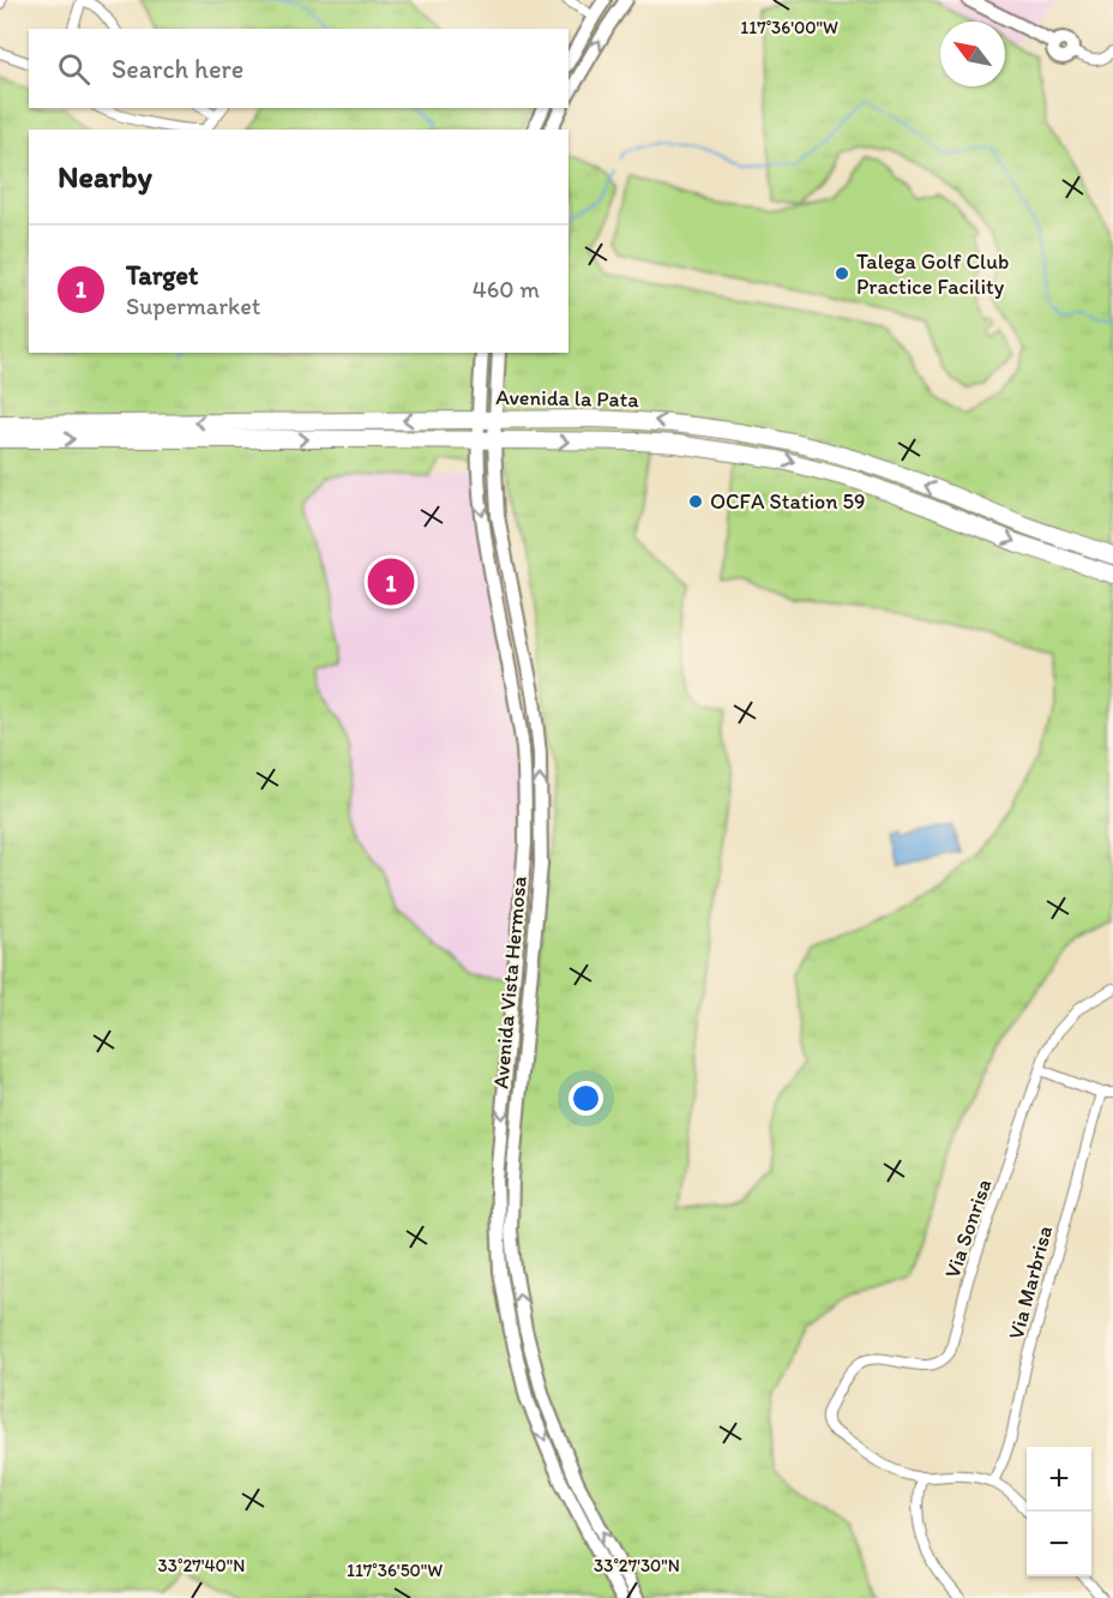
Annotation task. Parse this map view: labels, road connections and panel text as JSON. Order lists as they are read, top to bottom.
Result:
{
  "streets": {
    "highway": ["Avenida la Pata"],
    "main road": ["Avenida Vista Hermosa"],
    "street": ["Via Sonrisa", "Via Marbrisa"]
  },
  "crossings": [
    ["Avenida la Pata", "Avenida Vista Hermosa"]
  ],
  "places": ["Talega Golf Club Practice Facility", "OCFA Station 59"],
  "north": "top left",
  "page": {
    "search": "Search here",
    "heading": "Nearby",
    "list": [
      {
        "mark": "1",
        "name": "Target",
        "note": "Supermarket",
        "value": "460 m"
      }
    ],
    "pins": "1",
    "map_buttons": ["+", "−"]
  },
  "coordinates": [
    "117°36'00\"W",
    "33°27'40\"N",
    "33°27'30\"N",
    "117°36'50\"W"
  ]
}
